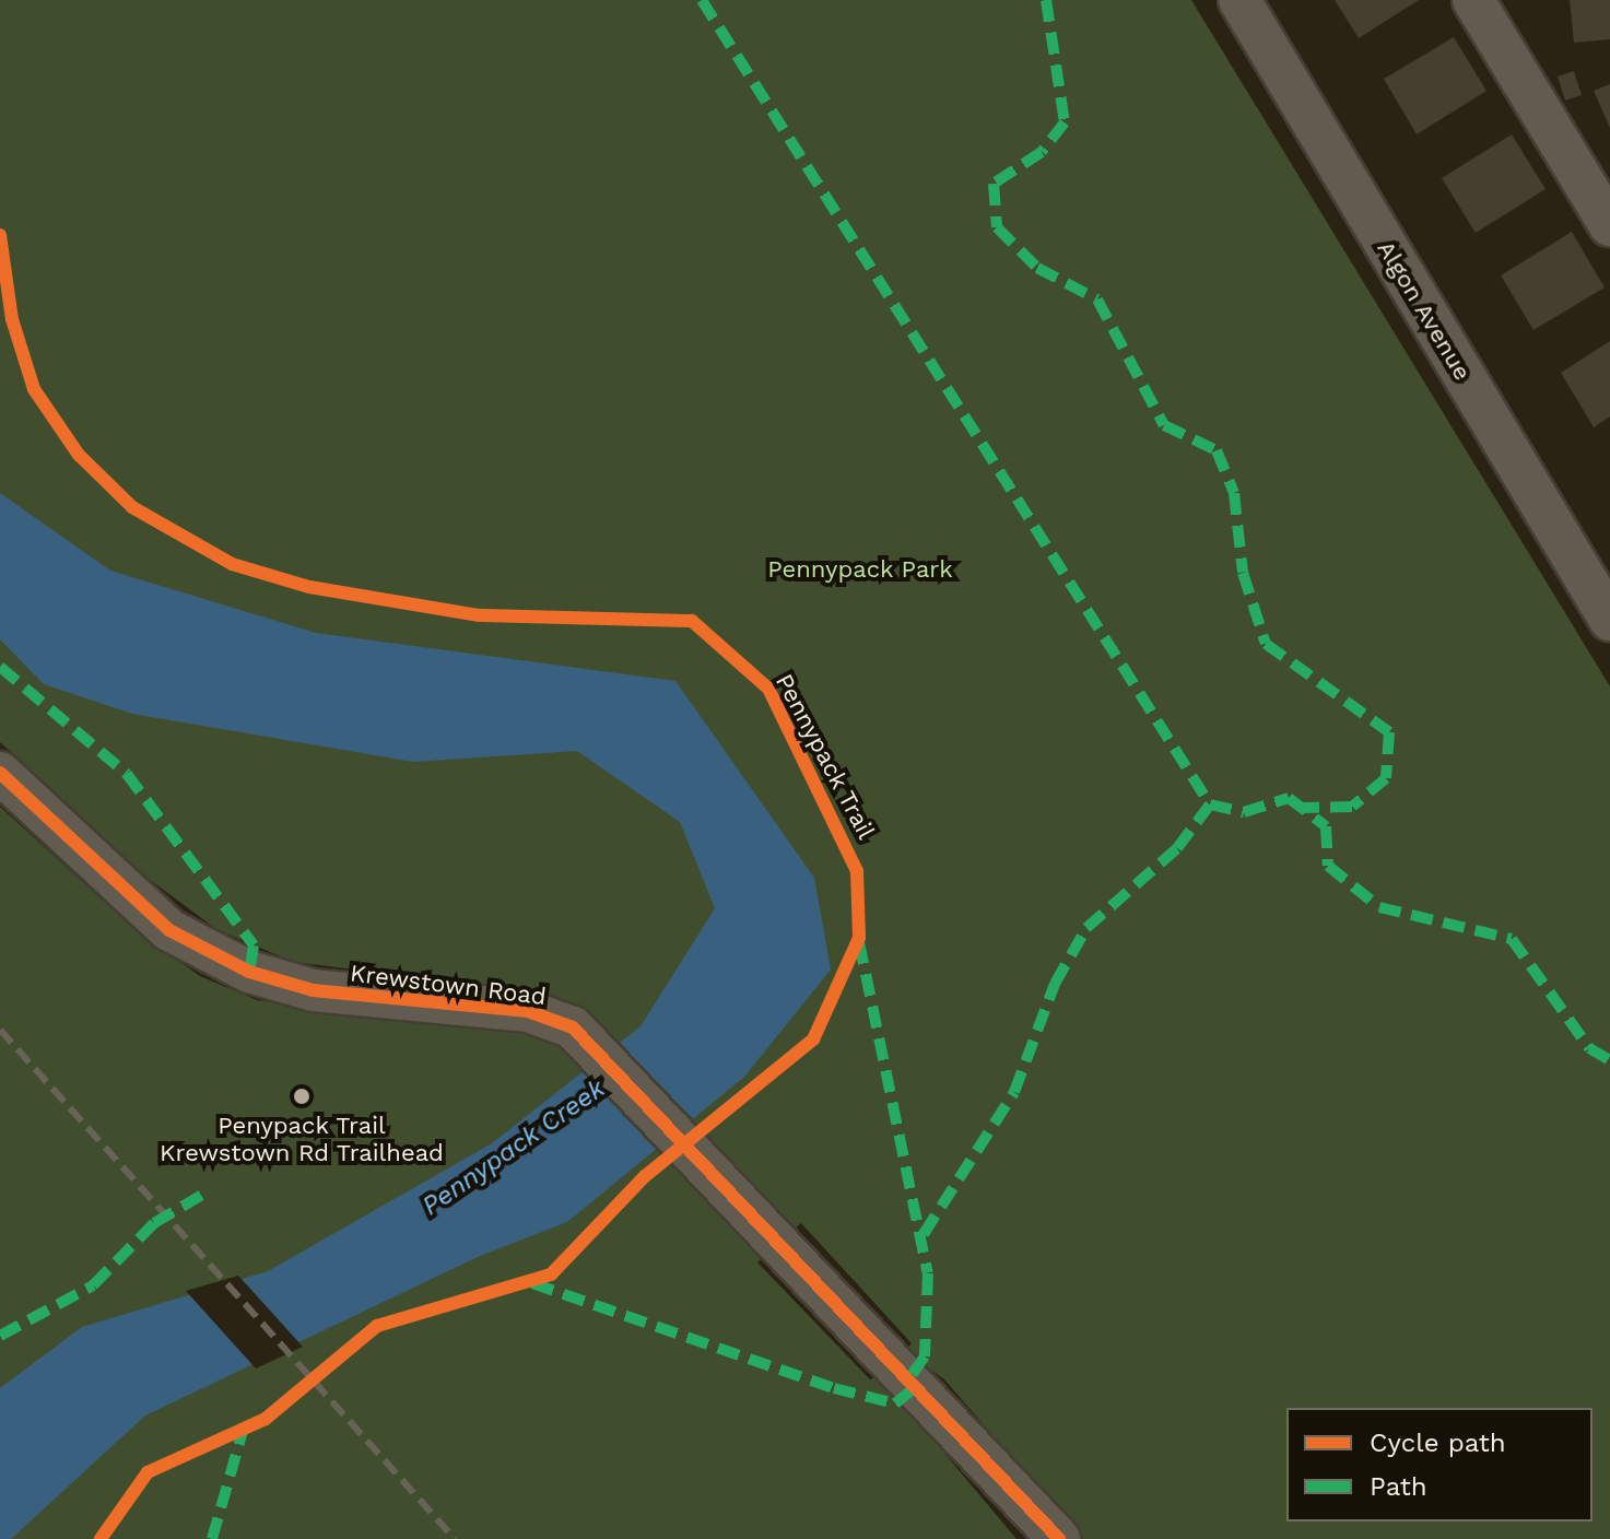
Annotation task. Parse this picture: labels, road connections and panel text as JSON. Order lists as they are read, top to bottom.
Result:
{
  "streets": {
    "street": ["Algon Avenue", "Krewstown Road"],
    "cycle path": ["Pennypack Trail"]
  },
  "water": ["Pennypack Creek"],
  "parks": ["Pennypack Park"],
  "places": ["Penypack Trail Krewstown Rd Trailhead"],
  "legend": ["Cycle path", "Path"]
}
